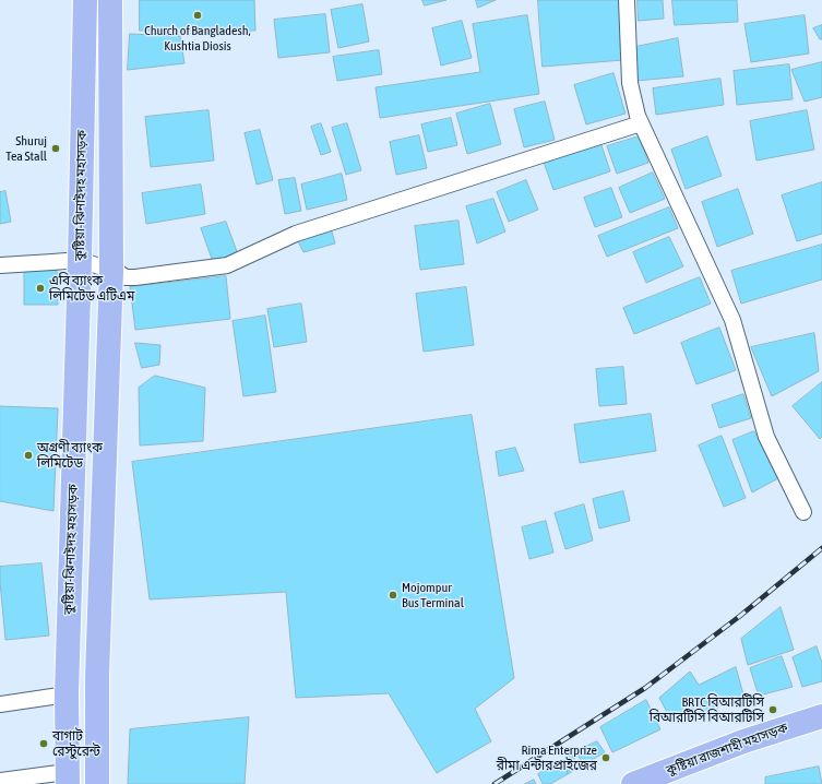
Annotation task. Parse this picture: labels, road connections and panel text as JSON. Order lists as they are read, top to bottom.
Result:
{
  "streets": {
    "highway": ["কুষ্টিয়া-ঝিনাইদহ মহাসড়ক", "কুষ্টিয়া রাজশাহী মহাসড়ক"]
  },
  "places": [
    "Church of Bangladesh, Kushtia Diosis",
    "Shuruj Tea Stall",
    "এবি ব্যাংক লিমিটেড এটিএম",
    "অগ্রণী ব্যাংক লিমিটেড",
    "Mojompur Bus Terminal",
    "BRTC বিআরটিসি বিআরটিসি বিআরটিসি",
    "বাগাট রেস্টুরেন্ট",
    "Rima Enterprize রীমা এন্টারপ্রাইজের"
  ]
}
